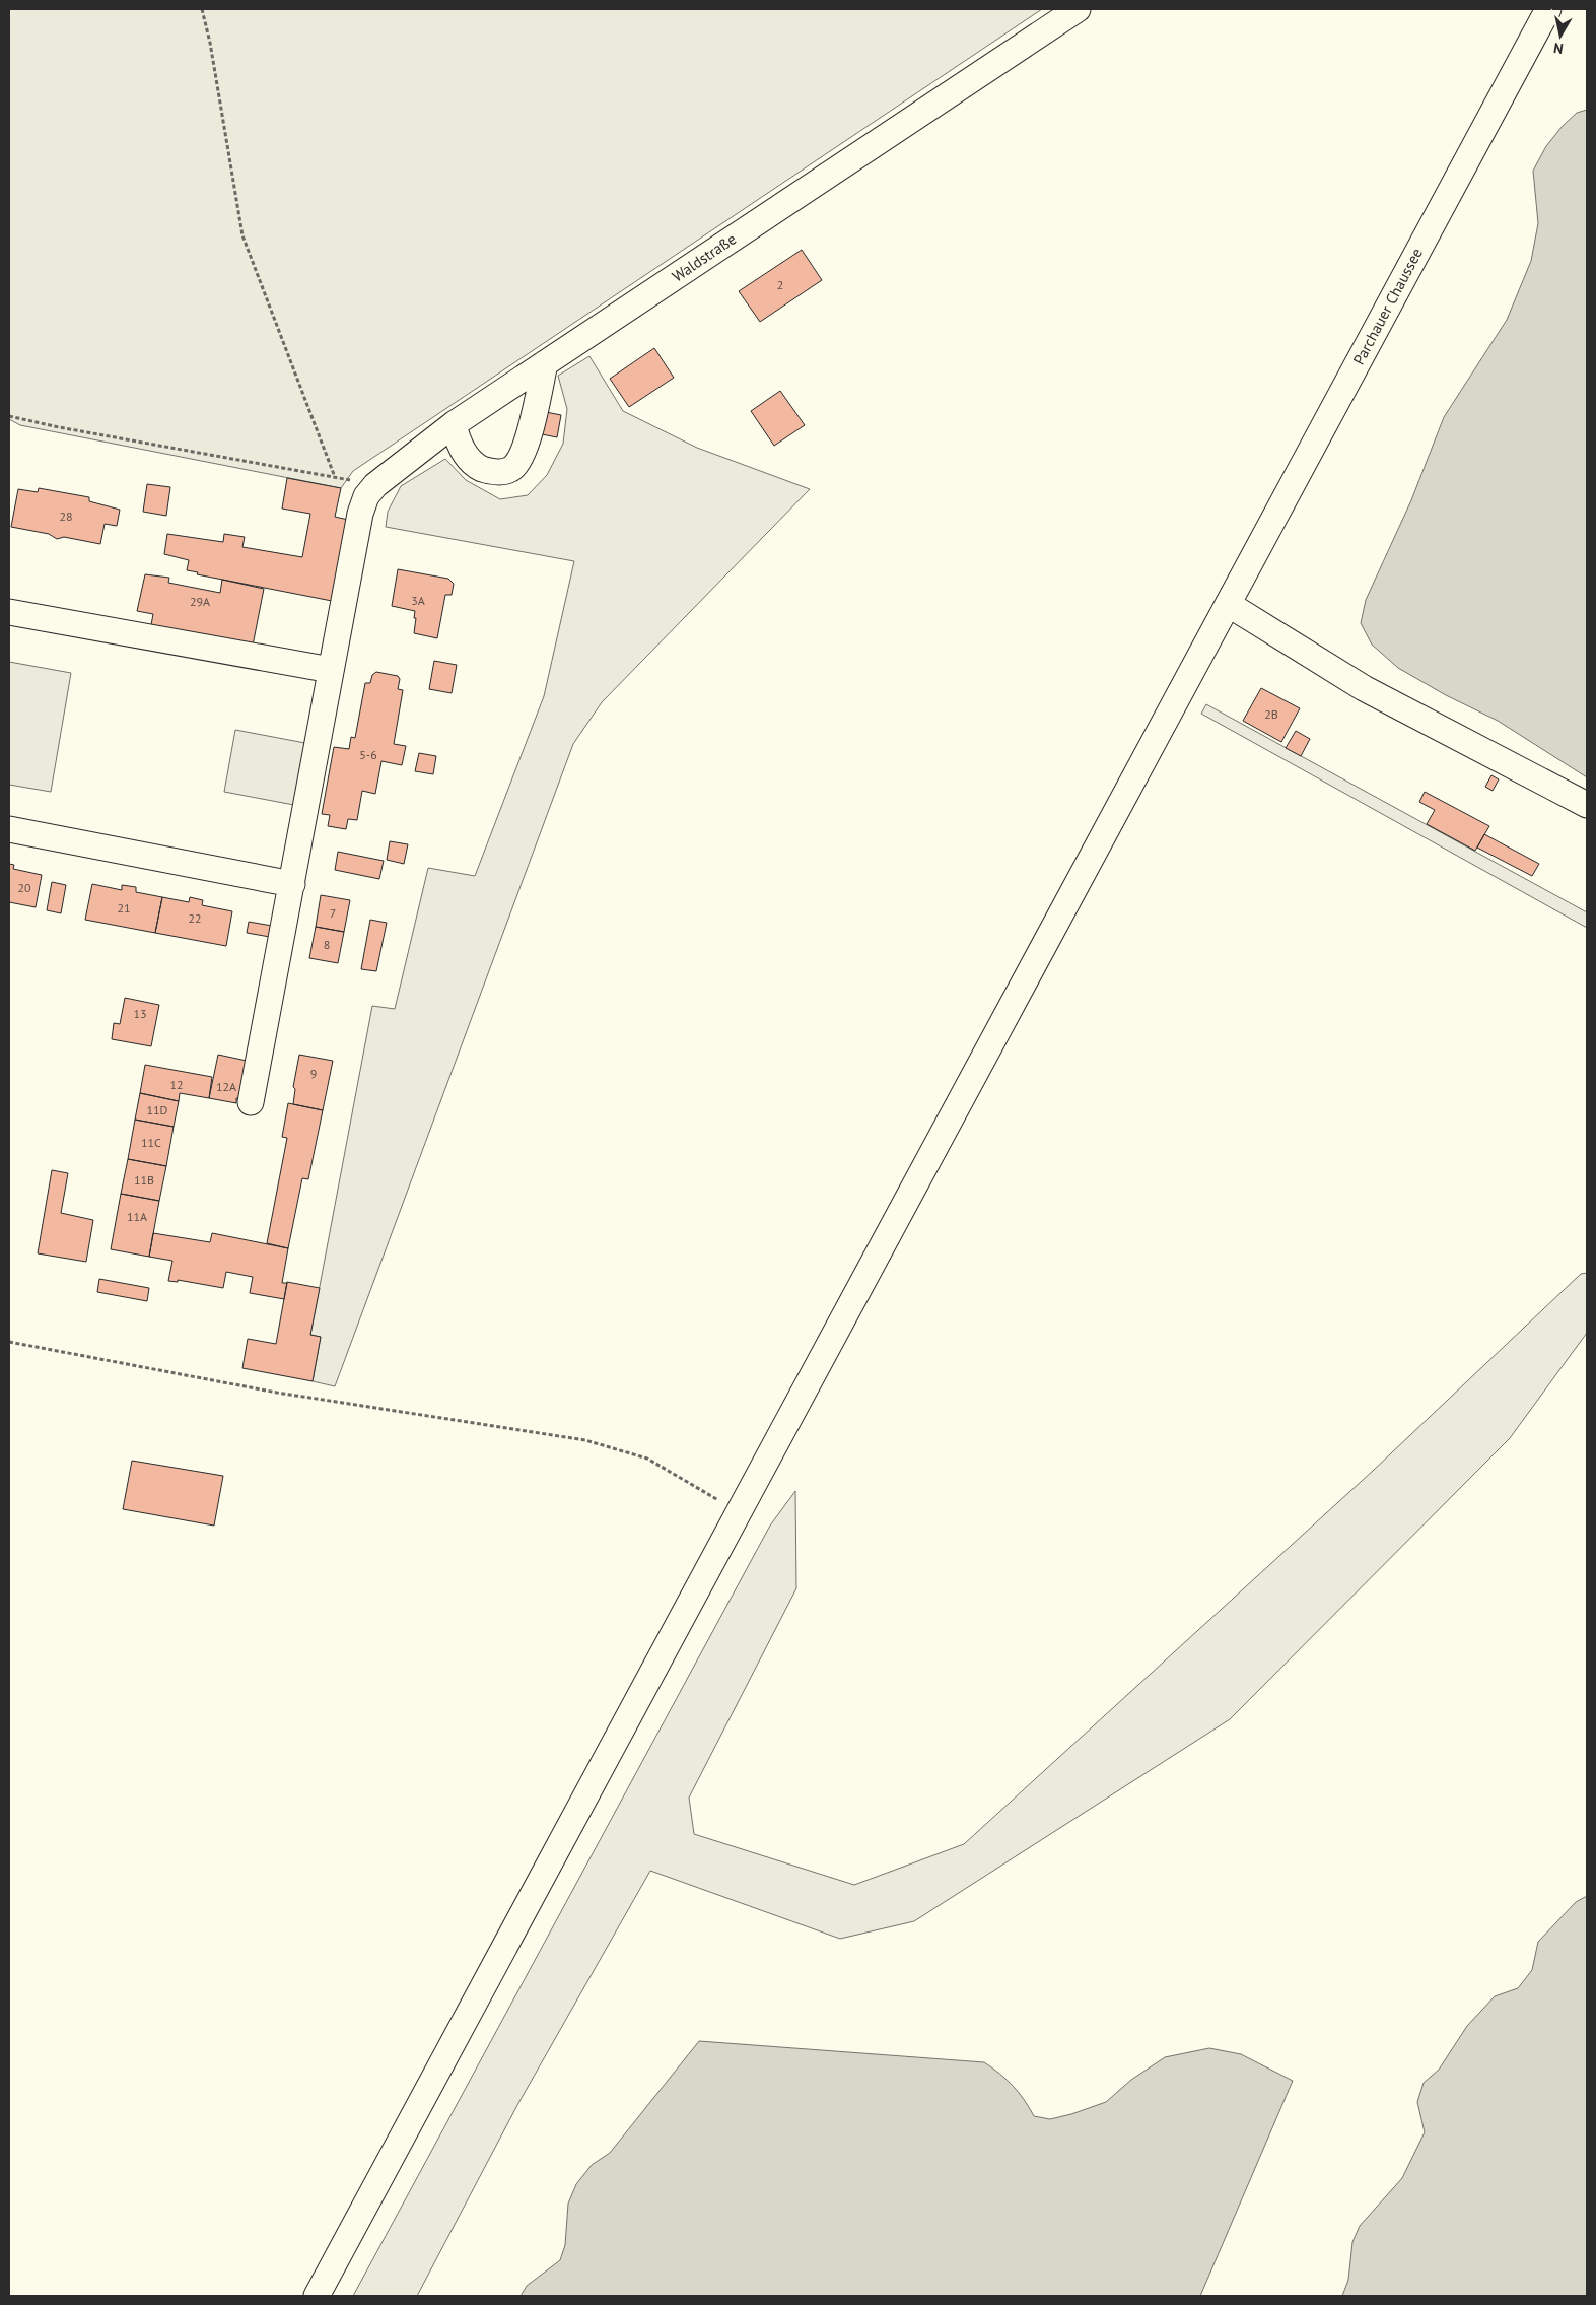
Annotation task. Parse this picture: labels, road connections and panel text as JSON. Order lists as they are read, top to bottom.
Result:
{
  "streets": {
    "street": ["Waldstraße", "Parchauer Chaussee"]
  },
  "house_numbers": [
    "2",
    "28",
    "3A",
    "29A",
    "2B",
    "5-6",
    "20",
    "21",
    "7",
    "22",
    "8",
    "13",
    "9",
    "12",
    "12A",
    "11D",
    "11C",
    "11B",
    "11A"
  ],
  "north": "bottom"
}
